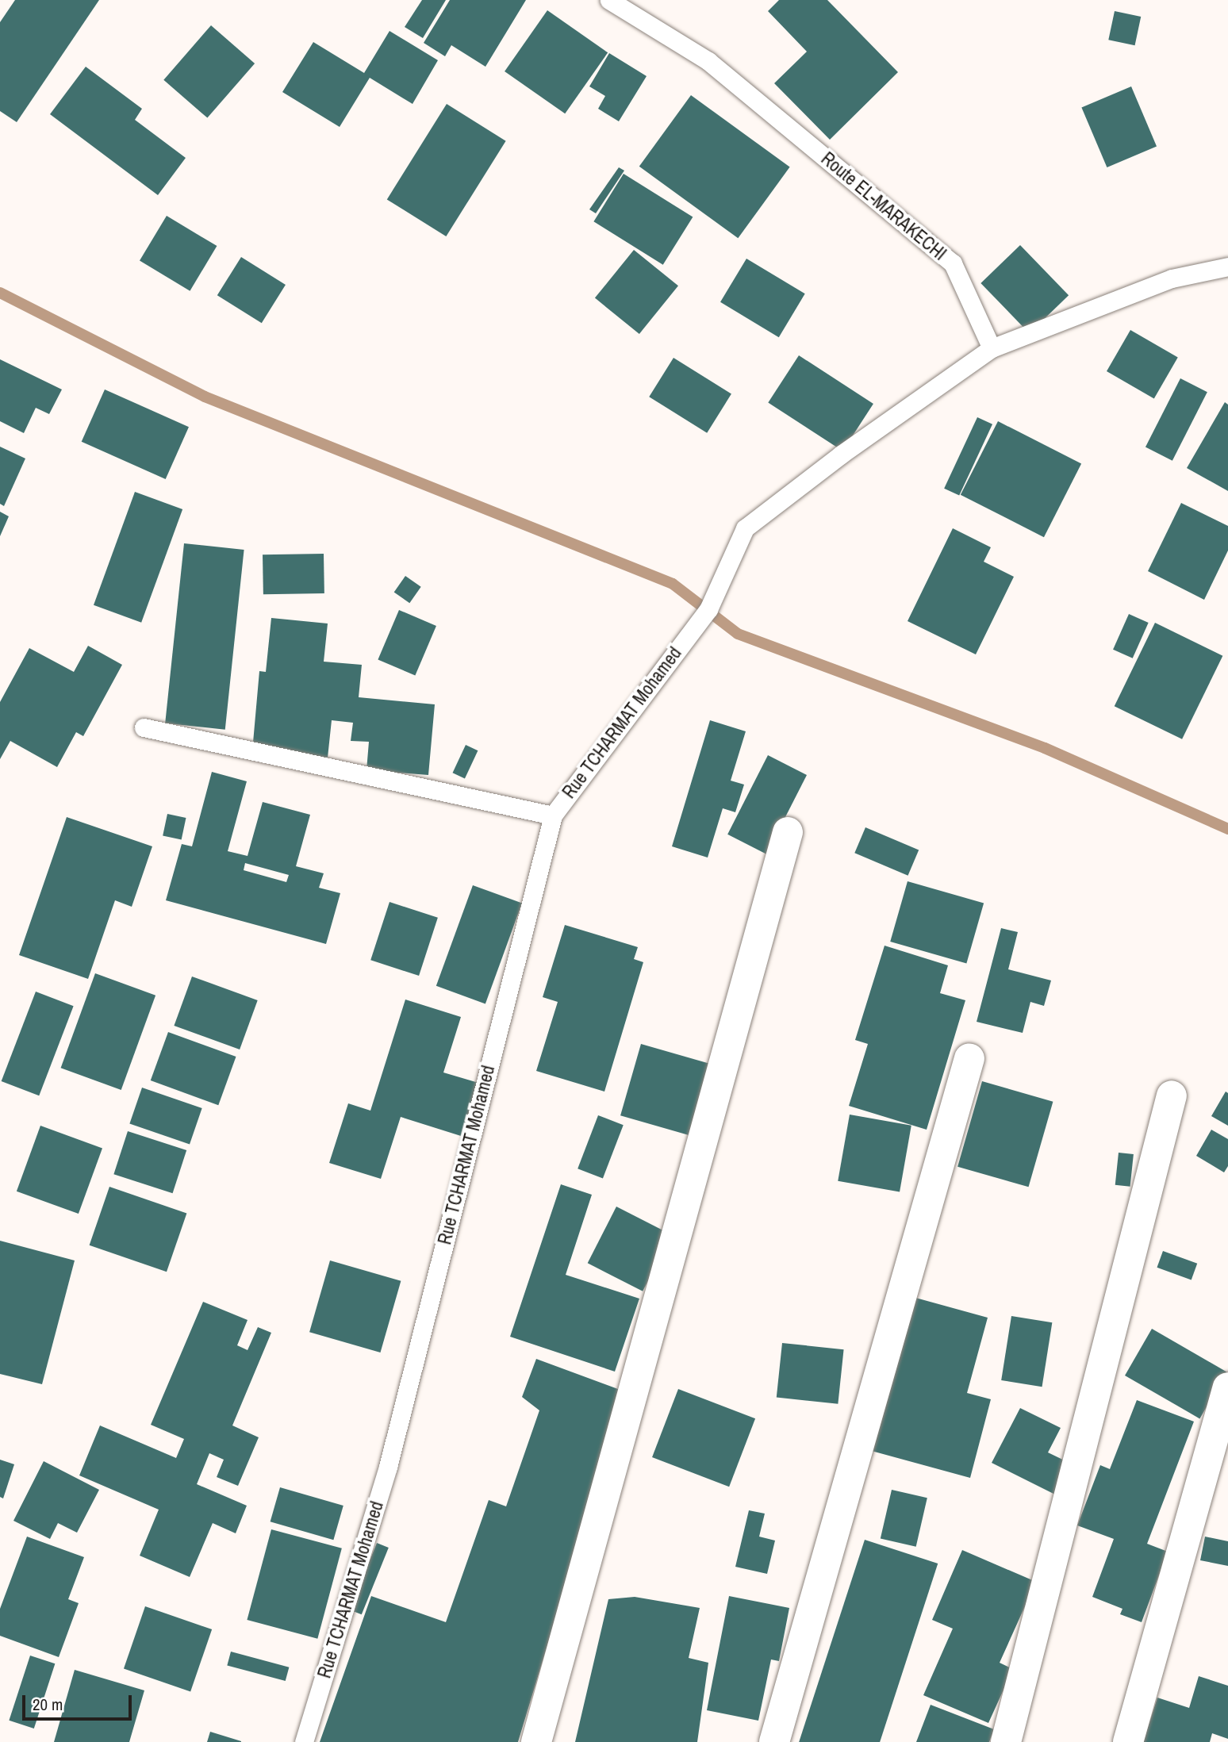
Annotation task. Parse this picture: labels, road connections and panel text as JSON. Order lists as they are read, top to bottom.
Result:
{
  "streets": {
    "lane": ["Route EL-MARAKECHI", "Rue TCHARMAT Mohamed"]
  },
  "crossings": [
    ["Route EL-MARAKECHI", "Rue TCHARMAT Mohamed"]
  ],
  "scale_bar": "20 m"
}
